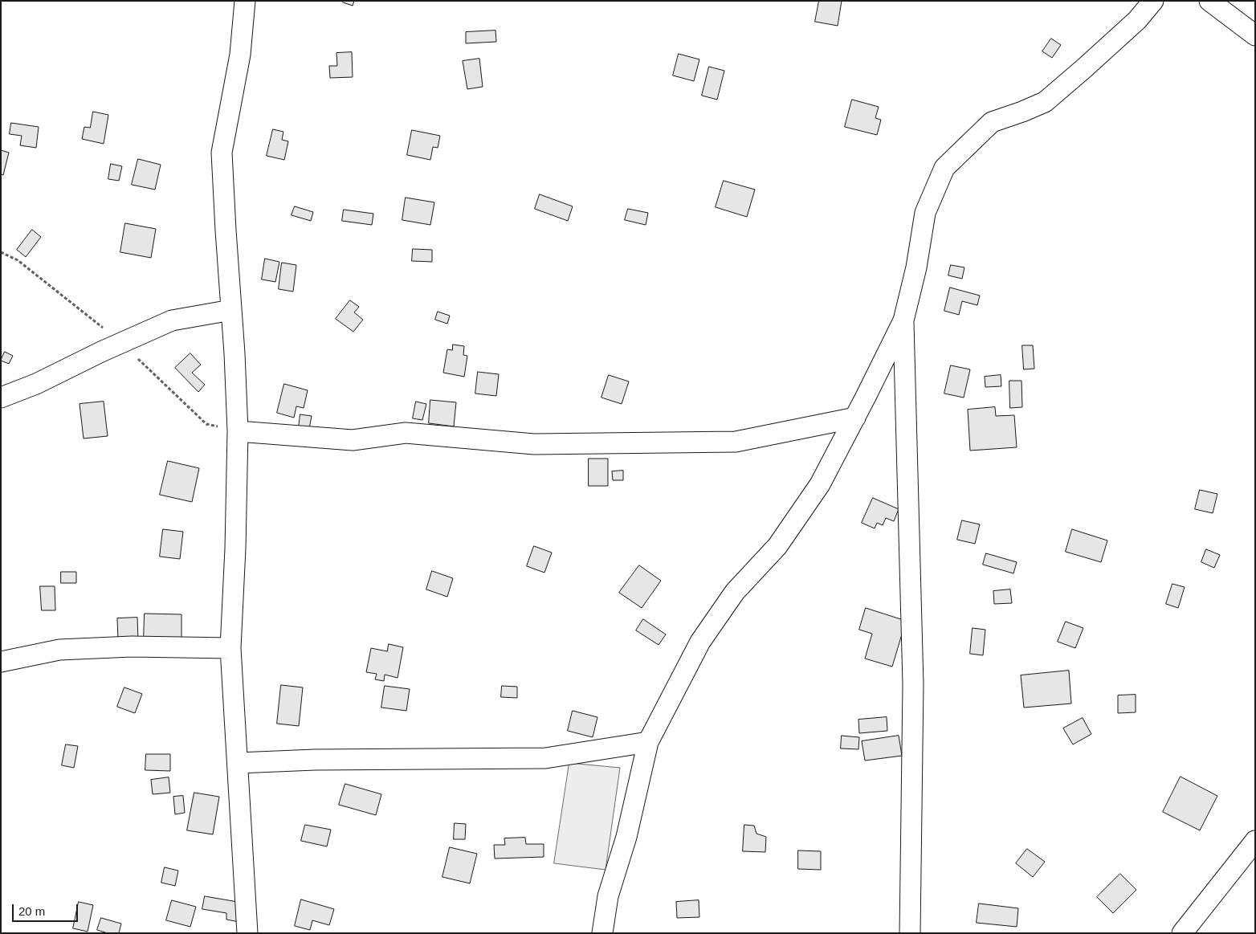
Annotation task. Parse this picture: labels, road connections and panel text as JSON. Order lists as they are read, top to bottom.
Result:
{
  "scale_bar": "20 m"
}
